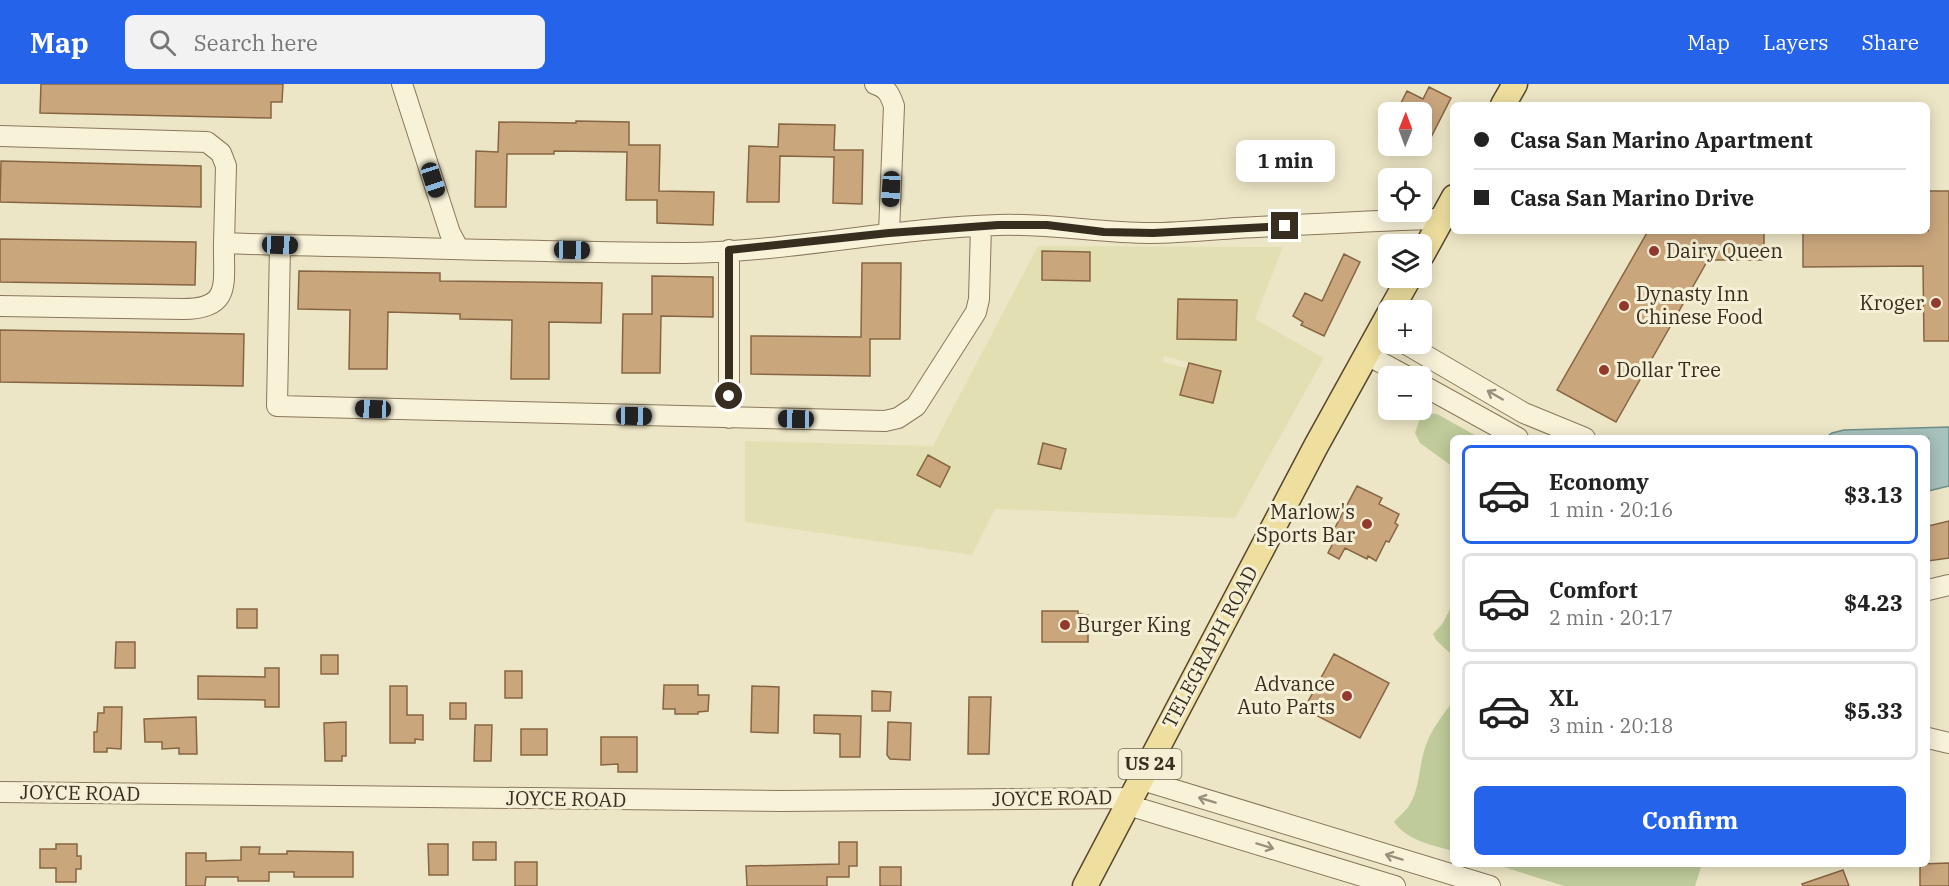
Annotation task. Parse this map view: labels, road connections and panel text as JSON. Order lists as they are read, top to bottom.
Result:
{
  "streets": {
    "main road": ["TELEGRAPH ROAD", "US 24"],
    "street": ["JOYCE ROAD"]
  },
  "crossings": [
    ["TELEGRAPH ROAD", "JOYCE ROAD"]
  ],
  "places": [
    "Dairy Queen",
    "Kroger",
    "Dynasty Inn Chinese Food",
    "Dollar Tree",
    "Marlow's Sports Bar",
    "Burger King",
    "Advance Auto Parts"
  ],
  "north": "top",
  "page": {
    "header": "Map",
    "search": "Search here",
    "nav": ["Map", "Layers", "Share"],
    "map_buttons": ["+", "−"],
    "banner": ["Casa San Marino Apartment", "Casa San Marino Drive"],
    "bubble": "1 min",
    "list": [
      {
        "name": "Economy",
        "note": "1 min · 20:16",
        "value": "$3.13"
      },
      {
        "name": "Comfort",
        "note": "2 min · 20:17",
        "value": "$4.23"
      },
      {
        "name": "XL",
        "note": "3 min · 20:18",
        "value": "$5.33"
      }
    ],
    "buttons": "Confirm"
  }
}
